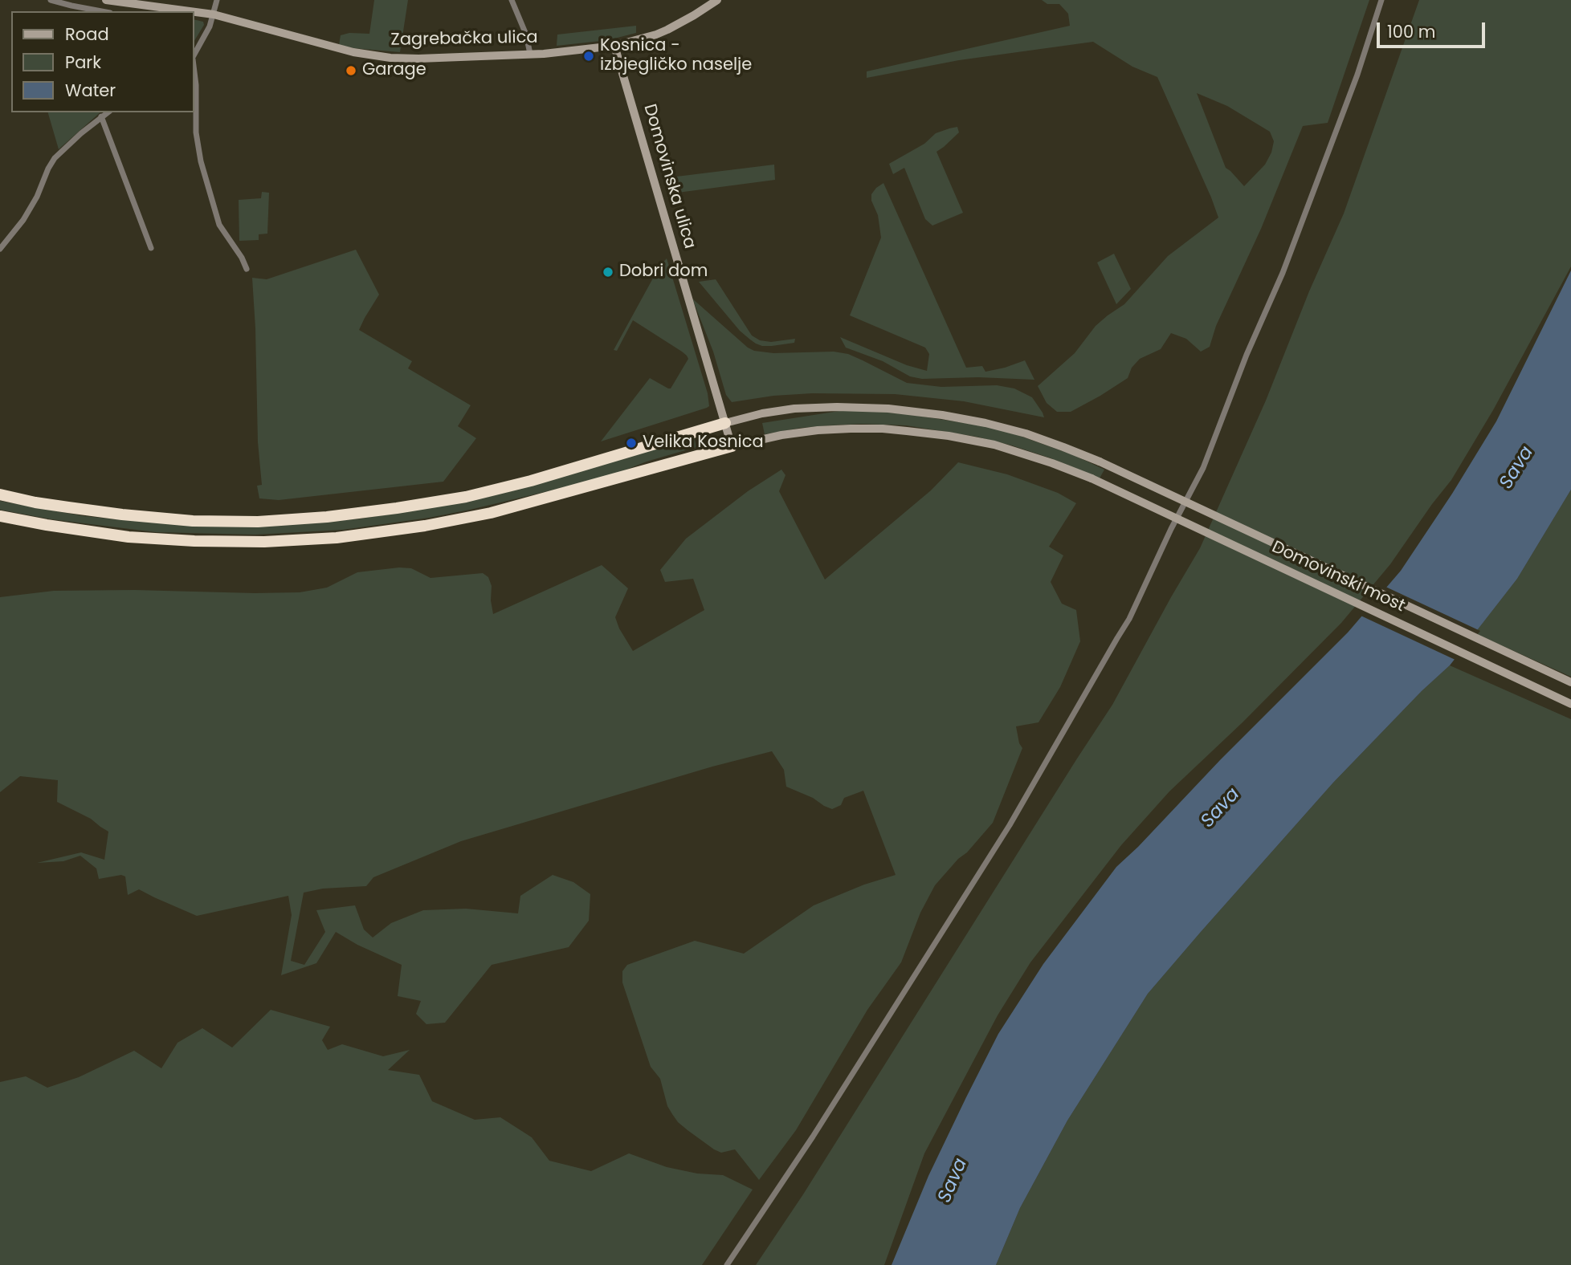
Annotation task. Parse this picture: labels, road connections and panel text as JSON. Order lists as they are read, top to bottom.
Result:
{
  "streets": {
    "main road": ["Zagrebačka ulica", "Domovinska ulica", "Domovinski most"]
  },
  "crossings": [
    ["Zagrebačka ulica", "Domovinska ulica"],
    ["Domovinska ulica", "Domovinski most"]
  ],
  "water": ["Sava"],
  "places": [
    "Kosnica - izbjegličko naselje",
    "Garage",
    "Dobri dom",
    "Velika Kosnica"
  ],
  "legend": ["Road", "Park", "Water"],
  "scale_bar": "100 m"
}
